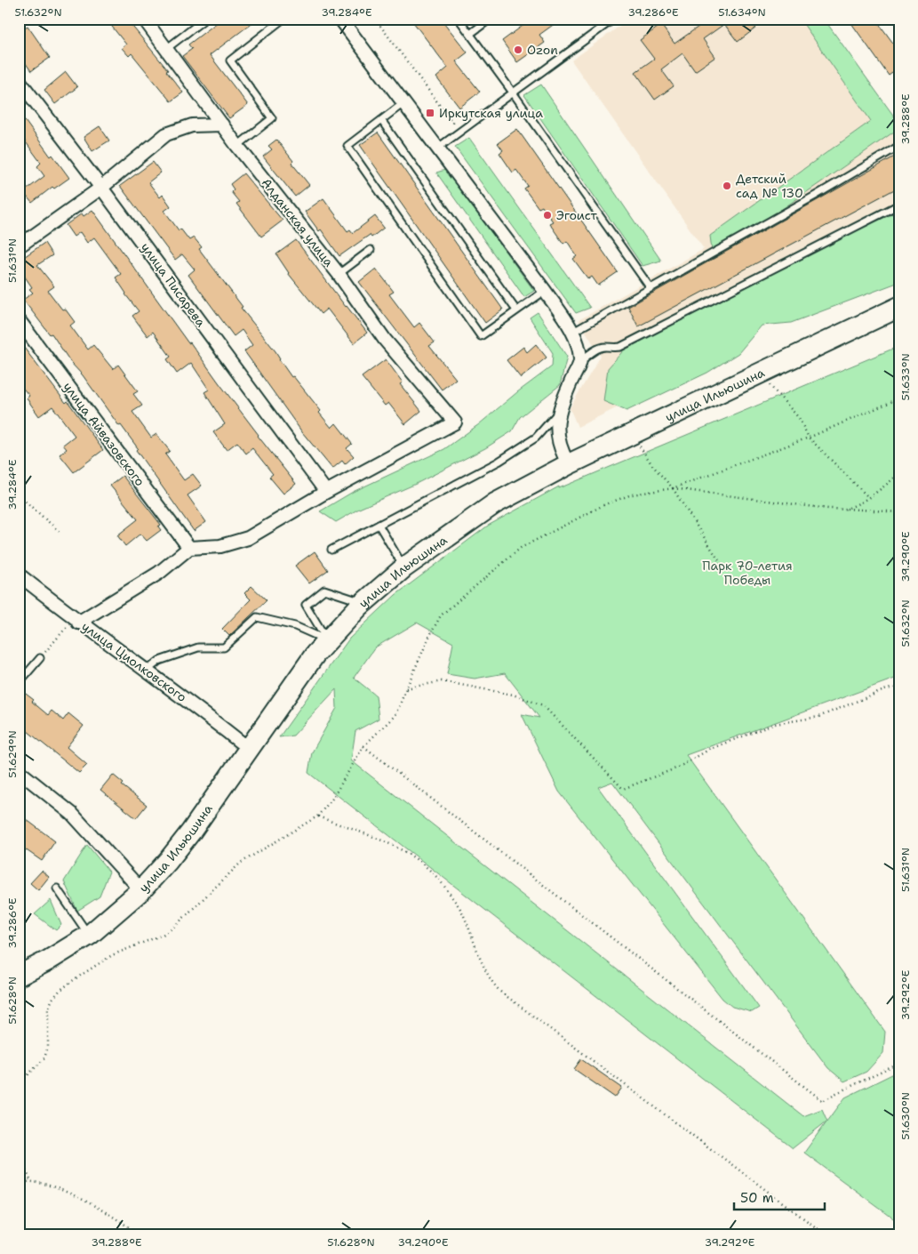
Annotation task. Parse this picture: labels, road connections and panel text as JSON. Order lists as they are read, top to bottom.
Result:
{
  "streets": {
    "highway": ["улица Ильюшина"],
    "street": [
      "Алданская улица",
      "улица Писарева",
      "улица Айвазовского",
      "улица Циолковского"
    ]
  },
  "crossings": [
    ["Алданская улица", "улица Писарева"],
    ["улица Ильюшина", "улица Циолковского"]
  ],
  "parks": ["Парк 70-летия Победы"],
  "places": {
    "other": ["Ozon", "Детский сад № 130", "Эгоист"],
    "transit": ["Иркутская улица"]
  },
  "scale_bar": "50 m",
  "coordinates": [
    "51.632°N",
    "39.284°E",
    "39.286°E",
    "51.634°N",
    "39.288°E",
    "51.631°N",
    "51.633°N",
    "39.290°E",
    "51.629°N",
    "39.292°E",
    "51.628°N",
    "51.630°N"
  ]
}
